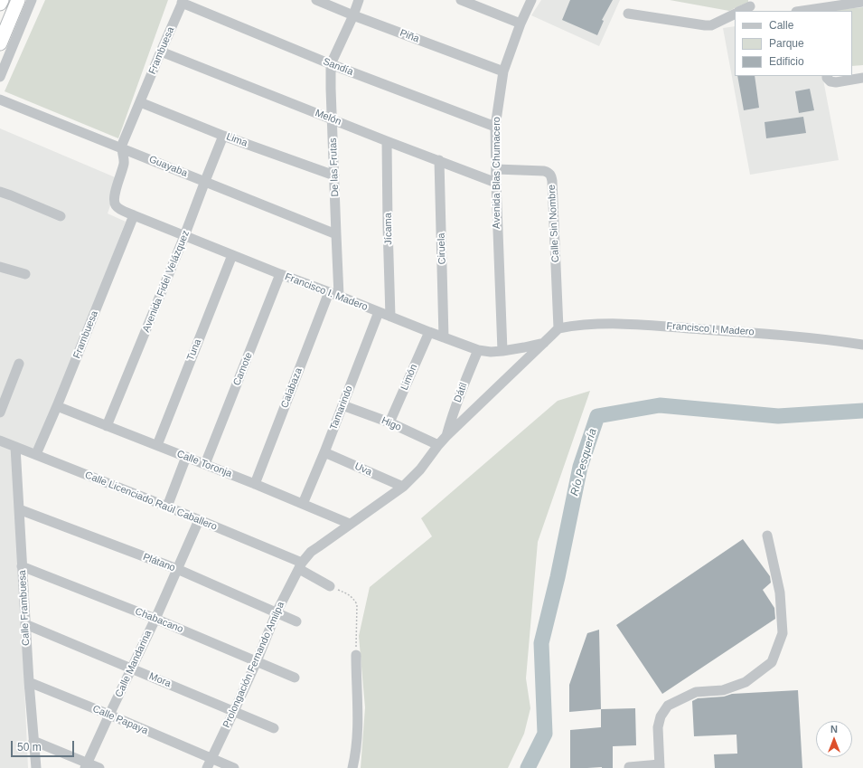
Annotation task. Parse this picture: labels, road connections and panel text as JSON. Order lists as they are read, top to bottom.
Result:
{
  "streets": {
    "street": [
      "Piña",
      "Frambuesa",
      "Sandía",
      "Melón",
      "Lima",
      "Guayaba",
      "De las Frutas",
      "Avenida Blas Chumacero",
      "Calle Sin Nombre",
      "Jícama",
      "Ciruela",
      "Avenida Fidel Velázquez",
      "Francisco I. Madero",
      "Tuna",
      "Camote",
      "Limón",
      "Calabaza",
      "Dátil",
      "Tamarindo",
      "Higo",
      "Calle Toronja",
      "Uva",
      "Calle Licenciado Raúl Caballero",
      "Plátano",
      "Calle Frambuesa",
      "Chabacano",
      "Calle Mandarina",
      "Prolongación Fernando Amilpa",
      "Mora",
      "Calle Papaya"
    ]
  },
  "crossings": [
    ["Piña", "De las Frutas"],
    ["Piña", "Avenida Blas Chumacero"],
    ["Frambuesa", "Sandía"],
    ["Frambuesa", "Melón"],
    ["Frambuesa", "Lima"],
    ["Frambuesa", "Guayaba"],
    ["Frambuesa", "Francisco I. Madero"],
    ["Frambuesa", "Calle Toronja"],
    ["Frambuesa", "Calle Licenciado Raúl Caballero"],
    ["Sandía", "De las Frutas"],
    ["Sandía", "Avenida Blas Chumacero"],
    ["Melón", "De las Frutas"],
    ["Melón", "Avenida Blas Chumacero"],
    ["Melón", "Jícama"],
    ["Melón", "Ciruela"],
    ["Lima", "De las Frutas"],
    ["Lima", "Avenida Fidel Velázquez"],
    ["Guayaba", "De las Frutas"],
    ["Guayaba", "Avenida Fidel Velázquez"],
    ["De las Frutas", "Francisco I. Madero"],
    ["Avenida Blas Chumacero", "Calle Sin Nombre"],
    ["Avenida Blas Chumacero", "Francisco I. Madero"],
    ["Calle Sin Nombre", "Francisco I. Madero"],
    ["Jícama", "Francisco I. Madero"],
    ["Ciruela", "Francisco I. Madero"],
    ["Avenida Fidel Velázquez", "Francisco I. Madero"],
    ["Avenida Fidel Velázquez", "Calle Toronja"],
    ["Francisco I. Madero", "Tuna"],
    ["Francisco I. Madero", "Camote"],
    ["Francisco I. Madero", "Limón"],
    ["Francisco I. Madero", "Calabaza"],
    ["Francisco I. Madero", "Dátil"],
    ["Francisco I. Madero", "Tamarindo"],
    ["Tuna", "Calle Toronja"],
    ["Camote", "Calle Toronja"],
    ["Limón", "Higo"],
    ["Calabaza", "Calle Toronja"],
    ["Tamarindo", "Higo"],
    ["Tamarindo", "Calle Toronja"],
    ["Tamarindo", "Uva"],
    ["Calle Licenciado Raúl Caballero", "Calle Frambuesa"],
    ["Calle Licenciado Raúl Caballero", "Calle Mandarina"],
    ["Calle Licenciado Raúl Caballero", "Prolongación Fernando Amilpa"],
    ["Plátano", "Calle Frambuesa"],
    ["Plátano", "Calle Mandarina"],
    ["Plátano", "Prolongación Fernando Amilpa"],
    ["Calle Frambuesa", "Chabacano"],
    ["Calle Frambuesa", "Mora"],
    ["Calle Frambuesa", "Calle Papaya"],
    ["Chabacano", "Calle Mandarina"],
    ["Chabacano", "Prolongación Fernando Amilpa"],
    ["Calle Mandarina", "Mora"],
    ["Calle Mandarina", "Calle Papaya"],
    ["Prolongación Fernando Amilpa", "Mora"],
    ["Prolongación Fernando Amilpa", "Calle Papaya"]
  ],
  "water": ["Río Pesquería"],
  "legend": ["Calle", "Parque", "Edificio"],
  "scale_bar": "50 m",
  "north": "top"
}
